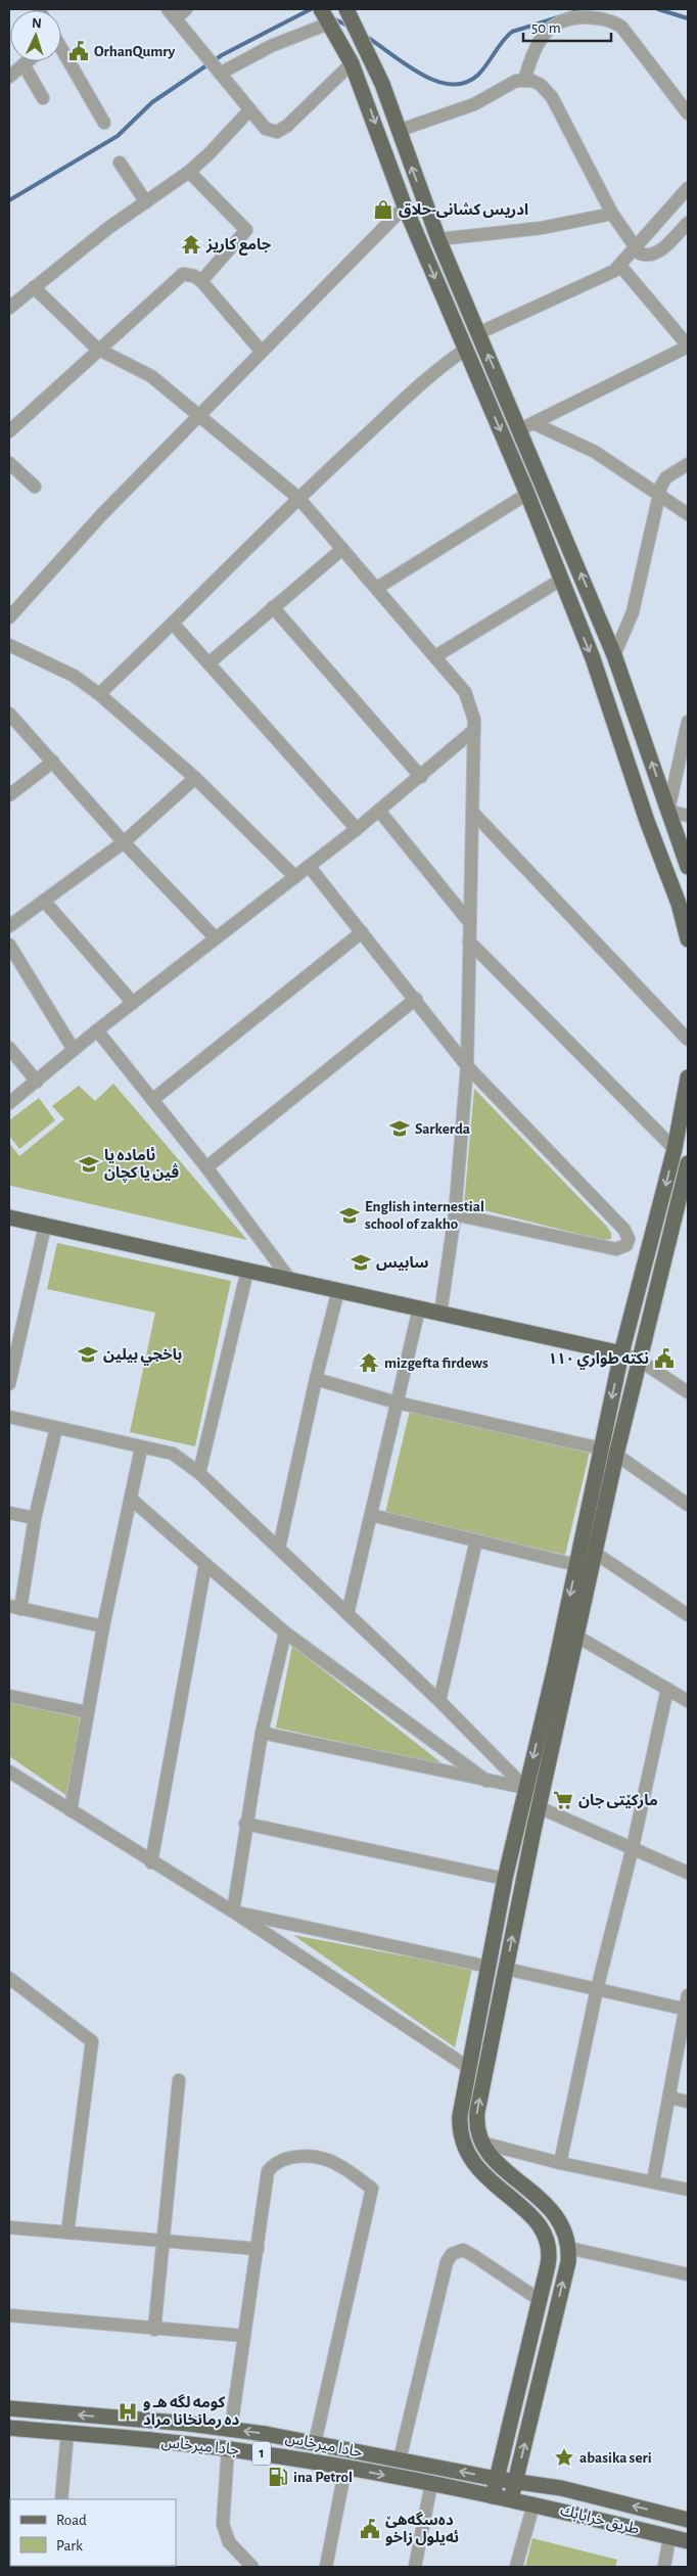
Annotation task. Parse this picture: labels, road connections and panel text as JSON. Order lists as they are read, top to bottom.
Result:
{
  "streets": {
    "main road": [
      "حادا ميرخاس",
      "جادا ميرخاس",
      "1",
      "طريق خرابابك"
    ]
  },
  "crossings": [
    ["جادا ميرخاس", "طريق خرابابك"]
  ],
  "one_way": ["حادا ميرخاس"],
  "places": {
    "public building": ["OrhanQumry", "نكته طواري ١١٠", "ده‌سگه‌هێ ئه‌يلول زاخو"],
    "shop": ["ادريس كشانى-حلاق"],
    "temple": ["جامع كاريز", "mizgefta firdews"],
    "school or university": [
      "Sarkerda",
      "ئاماده یا ڤین یا کچان",
      "English internestial school of zakho",
      "سابيس",
      "باخجي بيلين"
    ],
    "supermarket": ["مارکێتی جان"],
    "hospital": ["كومه لگه هـ و ده رمانخانا مراد"],
    "place": ["abasika seri"],
    "fuel station": ["ina Petrol"]
  },
  "legend": ["Road", "Park"],
  "scale_bar": "50 m",
  "north": "top"
}
